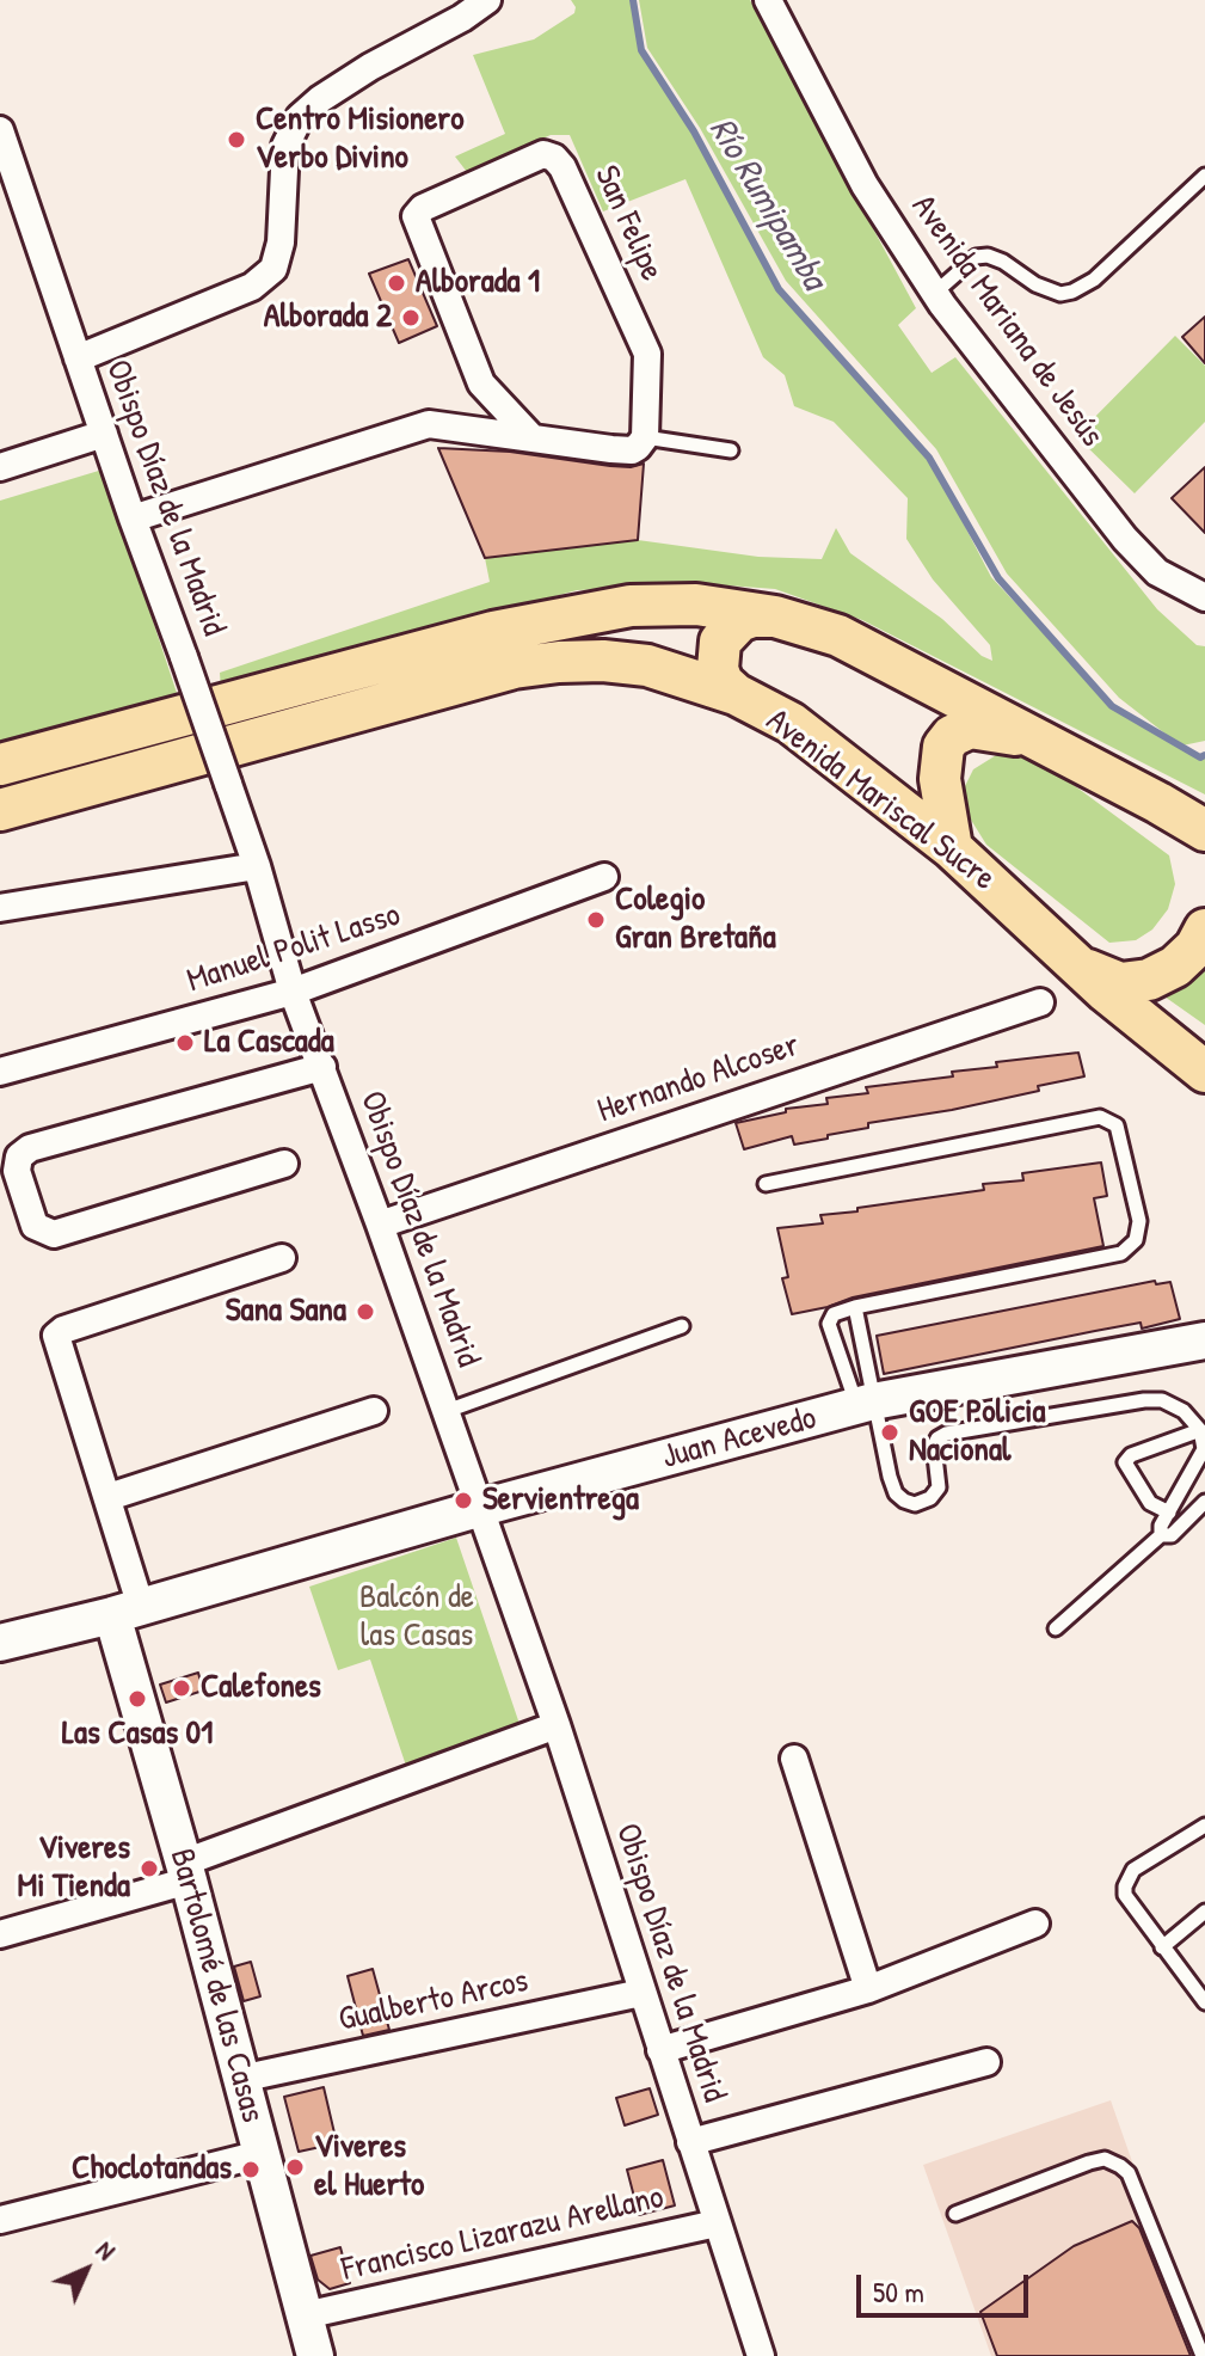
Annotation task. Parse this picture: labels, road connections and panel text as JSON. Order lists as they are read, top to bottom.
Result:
{
  "streets": {
    "main road": ["Avenida Mariscal Sucre"],
    "street": [
      "San Felipe",
      "Avenida Mariana de Jesús",
      "Obispo Díaz de la Madrid",
      "Manuel Polit Lasso",
      "Hernando Alcoser",
      "Juan Acevedo",
      "Bartolomé de las Casas",
      "Gualberto Arcos",
      "Francisco Lizarazu Arellano"
    ]
  },
  "crossings": [
    ["Obispo Díaz de la Madrid", "Manuel Polit Lasso"],
    ["Obispo Díaz de la Madrid", "Hernando Alcoser"],
    ["Obispo Díaz de la Madrid", "Juan Acevedo"],
    ["Obispo Díaz de la Madrid", "Gualberto Arcos"],
    ["Obispo Díaz de la Madrid", "Francisco Lizarazu Arellano"],
    ["Juan Acevedo", "Bartolomé de las Casas"],
    ["Bartolomé de las Casas", "Gualberto Arcos"],
    ["Bartolomé de las Casas", "Francisco Lizarazu Arellano"]
  ],
  "water": ["Río Rumipamba"],
  "parks": ["Balcón de las Casas"],
  "places": [
    "Centro Misionero Verbo Divino",
    "Alborada 1",
    "Alborada 2",
    "Colegio Gran Bretaña",
    "La Cascada",
    "Sana Sana",
    "GOE Policia Nacional",
    "Servientrega",
    "Calefones",
    "Las Casas 01",
    "Viveres Mi Tienda",
    "Viveres el Huerto",
    "Choclotandas"
  ],
  "scale_bar": "50 m",
  "north": "top right"
}
